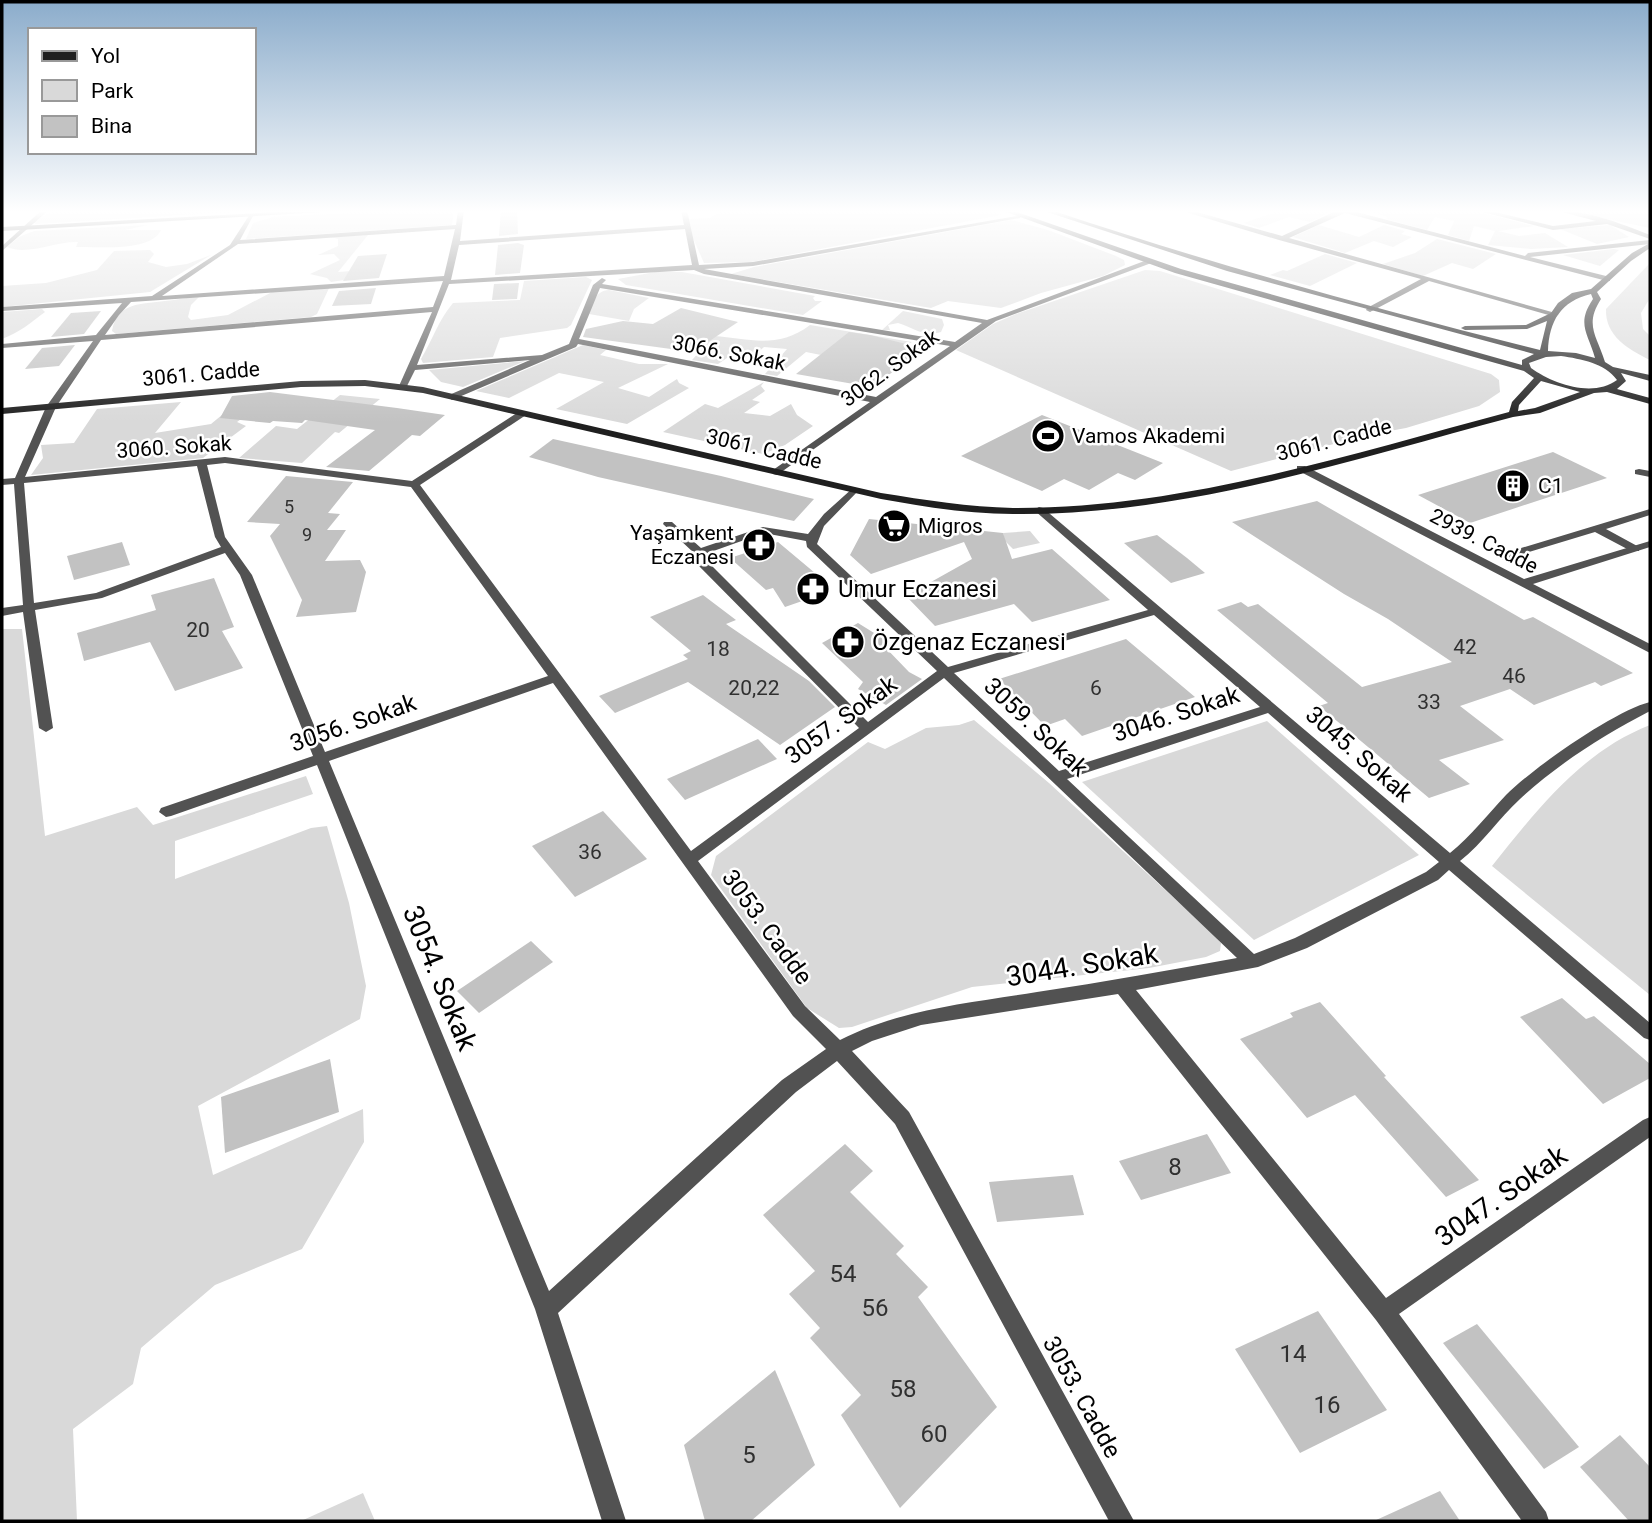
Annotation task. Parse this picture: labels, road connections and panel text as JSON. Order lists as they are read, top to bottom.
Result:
{
  "streets": {
    "street": [
      "3066. Sokak",
      "3062. Sokak",
      "3061. Cadde",
      "3060. Sokak",
      "2939. Cadde",
      "3046. Sokak",
      "3057. Sokak",
      "3056. Sokak",
      "3059. Sokak",
      "3045. Sokak",
      "3053. Cadde",
      "3044. Sokak",
      "3054. Sokak",
      "3047. Sokak"
    ]
  },
  "crossings": [
    ["3066. Sokak", "3062. Sokak"],
    ["3062. Sokak", "3061. Cadde"],
    ["3061. Cadde", "2939. Cadde"],
    ["3061. Cadde", "3045. Sokak"],
    ["3060. Sokak", "3053. Cadde"],
    ["3060. Sokak", "3054. Sokak"],
    ["3046. Sokak", "3059. Sokak"],
    ["3046. Sokak", "3045. Sokak"],
    ["3057. Sokak", "3059. Sokak"],
    ["3057. Sokak", "3045. Sokak"],
    ["3057. Sokak", "3053. Cadde"],
    ["3056. Sokak", "3053. Cadde"],
    ["3056. Sokak", "3054. Sokak"],
    ["3059. Sokak", "3044. Sokak"],
    ["3045. Sokak", "3044. Sokak"],
    ["3053. Cadde", "3044. Sokak"],
    ["3044. Sokak", "3054. Sokak"]
  ],
  "places": {
    "sports": ["Vamos Akademi"],
    "building": ["C1"],
    "supermarket": ["Migros"],
    "pharmacy": ["Yaşamkent Eczanesi", "Umur Eczanesi", "Özgenaz Eczanesi"]
  },
  "house_numbers": [
    "5",
    "9",
    "20",
    "42",
    "18",
    "46",
    "20,22",
    "6",
    "33",
    "36",
    "8",
    "54",
    "56",
    "14",
    "58",
    "16",
    "60",
    "5"
  ],
  "legend": ["Yol", "Park", "Bina"]
}
